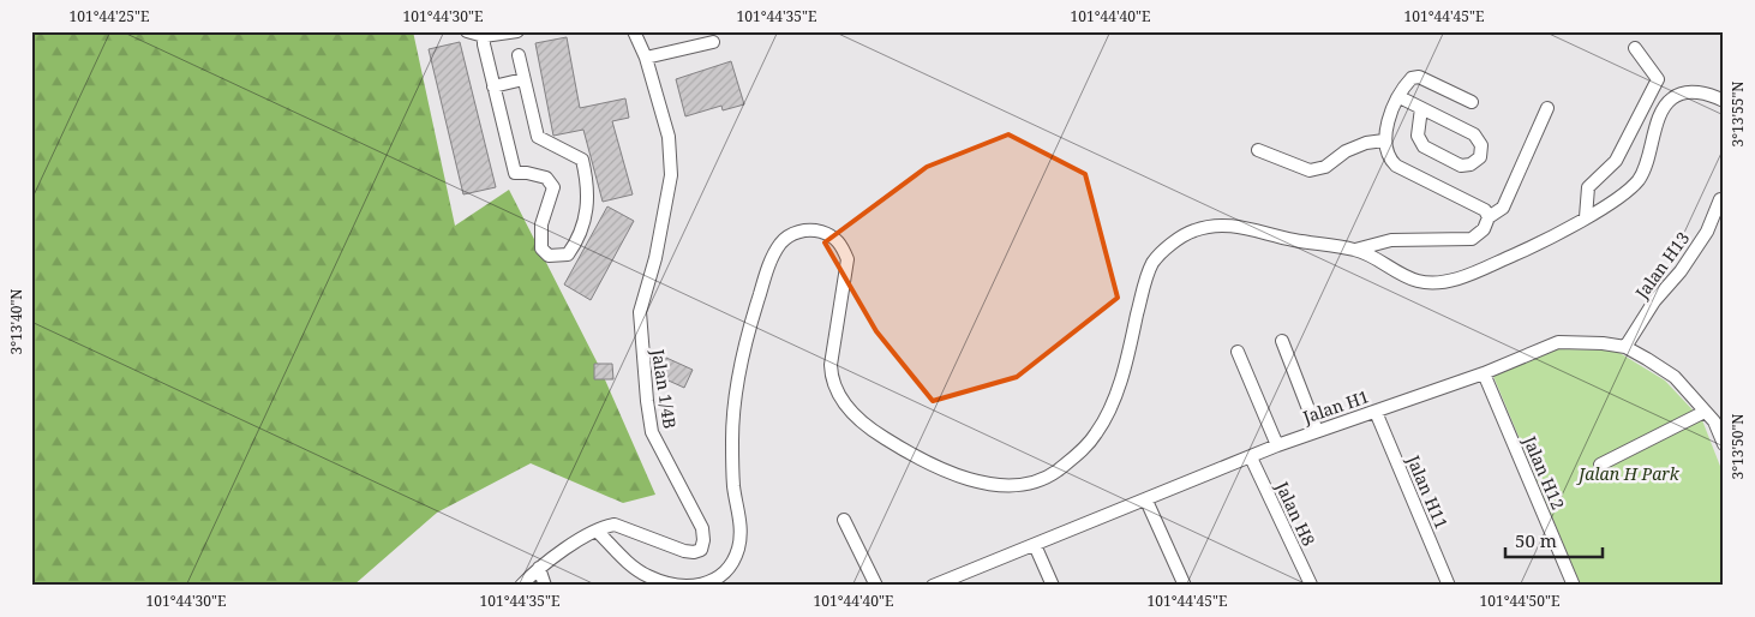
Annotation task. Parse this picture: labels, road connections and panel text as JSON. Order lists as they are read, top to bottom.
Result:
{
  "streets": {
    "street": [
      "Jalan H13",
      "Jalan 1/4B",
      "Jalan H1",
      "Jalan H12",
      "Jalan H11",
      "Jalan H8"
    ]
  },
  "crossings": [
    ["Jalan H13", "Jalan H1"],
    ["Jalan H1", "Jalan H12"],
    ["Jalan H1", "Jalan H11"],
    ["Jalan H1", "Jalan H8"]
  ],
  "parks": ["Jalan H Park"],
  "scale_bar": "50 m",
  "coordinates": [
    "101°44'25\"E",
    "101°44'30\"E",
    "101°44'35\"E",
    "101°44'40\"E",
    "101°44'45\"E",
    "3°13'55\"N",
    "3°13'40\"N",
    "3°13'50\"N",
    "101°44'50\"E"
  ]
}
